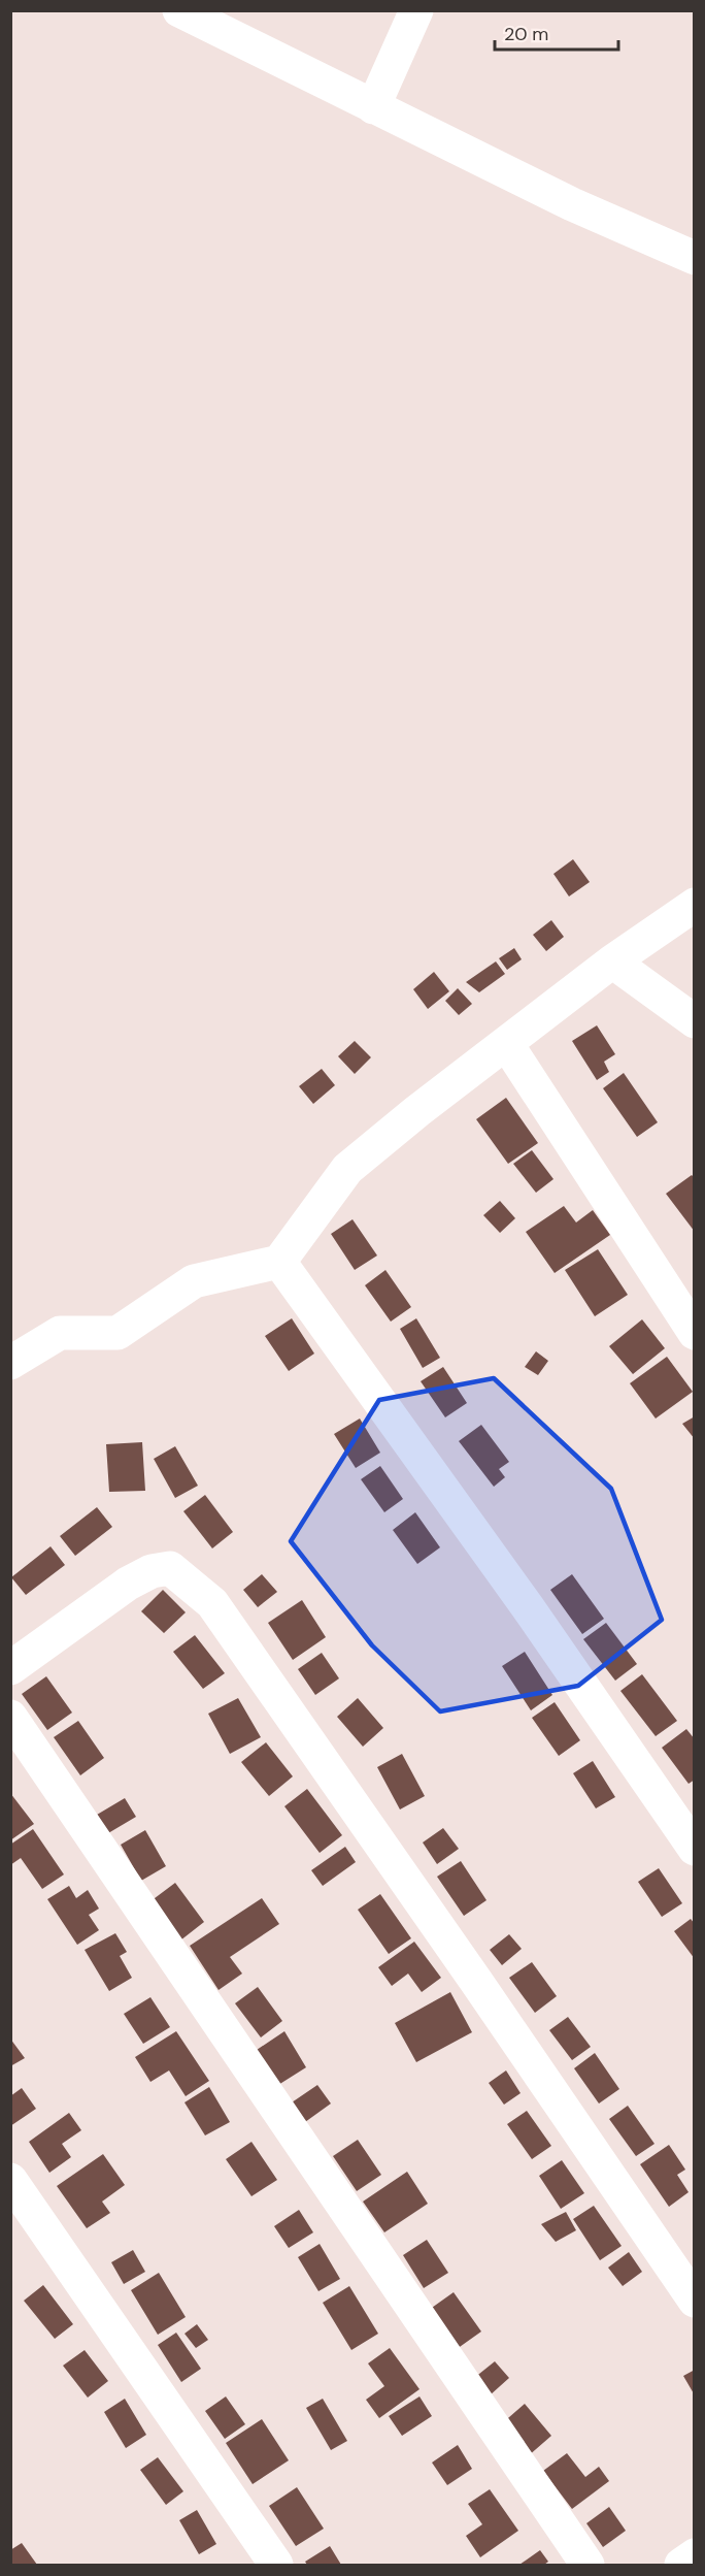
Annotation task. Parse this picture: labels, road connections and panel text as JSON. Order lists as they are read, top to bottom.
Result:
{
  "scale_bar": "20 m"
}
